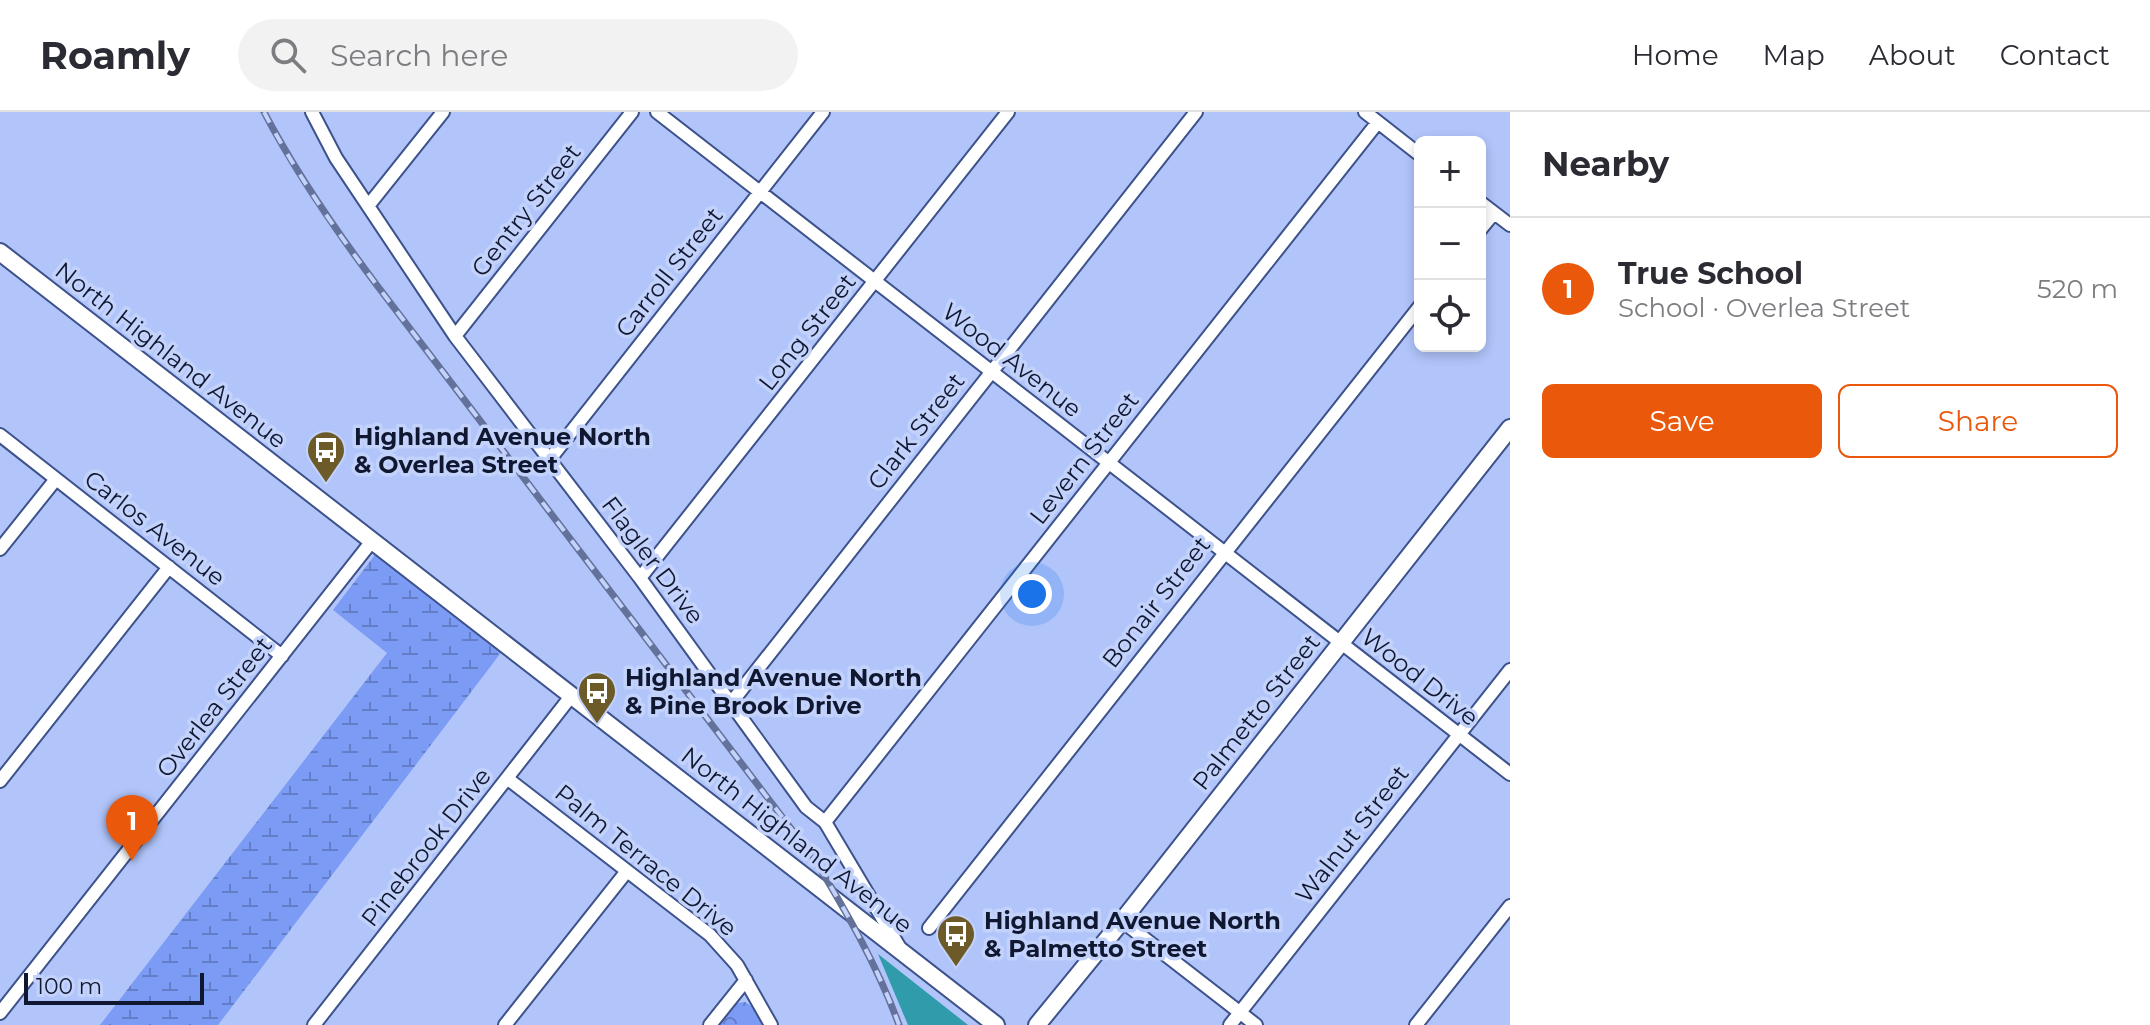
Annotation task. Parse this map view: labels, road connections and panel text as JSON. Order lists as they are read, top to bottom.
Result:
{
  "streets": {
    "street": [
      "Gentry Street",
      "Carroll Street",
      "Long Street",
      "North Highland Avenue",
      "Wood Avenue",
      "Clark Street",
      "Levern Street",
      "Carlos Avenue",
      "Flagler Drive",
      "Bonair Street",
      "Wood Drive",
      "Overlea Street",
      "Palmetto Street",
      "Walnut Street",
      "Pinebrook Drive",
      "Palm Terrace Drive"
    ]
  },
  "crossings": [
    ["Gentry Street", "Flagler Drive"],
    ["Carroll Street", "Wood Avenue"],
    ["Carroll Street", "Flagler Drive"],
    ["Long Street", "Wood Avenue"],
    ["Long Street", "Flagler Drive"],
    ["North Highland Avenue", "Flagler Drive"],
    ["North Highland Avenue", "Overlea Street"],
    ["North Highland Avenue", "Pinebrook Drive"],
    ["Wood Avenue", "Clark Street"],
    ["Wood Avenue", "Levern Street"],
    ["Wood Avenue", "Bonair Street"],
    ["Wood Avenue", "Wood Drive"],
    ["Wood Avenue", "Palmetto Street"],
    ["Clark Street", "Flagler Drive"],
    ["Levern Street", "Flagler Drive"],
    ["Carlos Avenue", "Overlea Street"],
    ["Wood Drive", "Palmetto Street"],
    ["Wood Drive", "Walnut Street"],
    ["Pinebrook Drive", "Palm Terrace Drive"]
  ],
  "places": {
    "bus stop": ["Highland Avenue North & Overlea Street", "Highland Avenue North & Pine Brook Drive", "Highland Avenue North & Palmetto Street"]
  },
  "scale_bar": "100 m",
  "page": {
    "header": "Roamly",
    "search": "Search here",
    "nav": [
      "Home",
      "Map",
      "About",
      "Contact"
    ],
    "heading": "Nearby",
    "map_buttons": ["+", "−"],
    "list": [
      {
        "mark": "1",
        "name": "True School",
        "note": "School · Overlea Street",
        "value": "520 m"
      }
    ],
    "buttons": ["Save", "Share"],
    "pins": "1",
    "scale": "100 m"
  }
}
